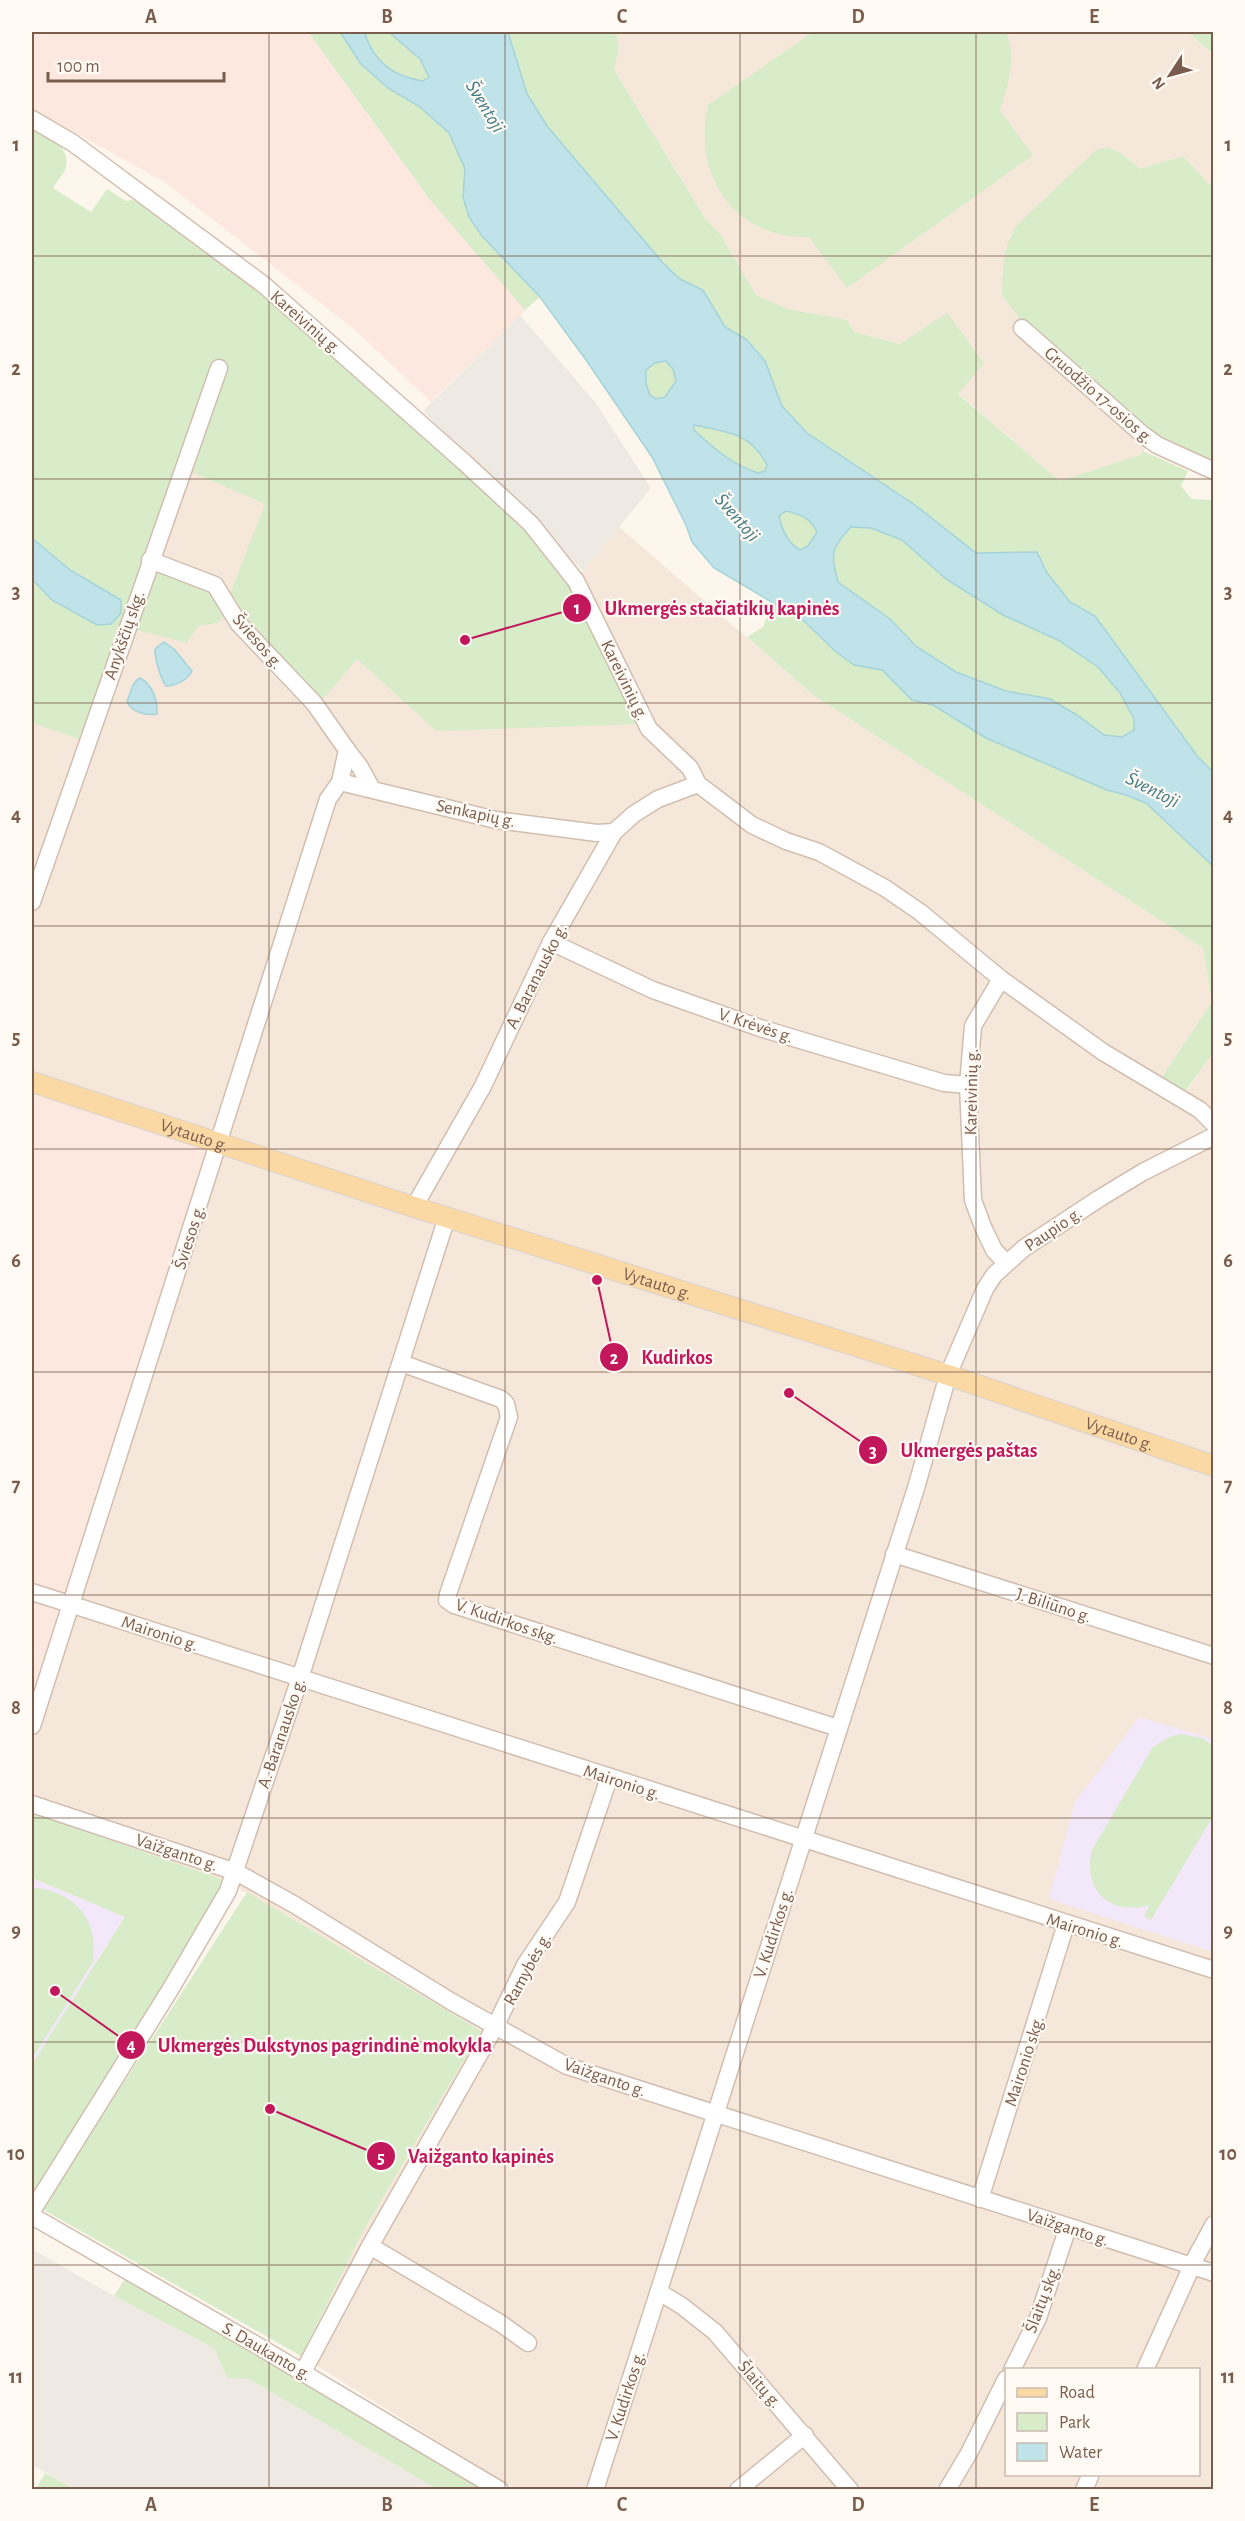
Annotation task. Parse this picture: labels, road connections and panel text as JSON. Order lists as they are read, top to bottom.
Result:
{
  "streets": {
    "main road": ["Vytauto g."],
    "street": [
      "Kareivinių g.",
      "Gruodžio 17-osios g.",
      "Anykščių skg.",
      "Šviesos g.",
      "Senkapių g.",
      "A. Baranausko g.",
      "V. Krėvės g.",
      "Paupio g.",
      "J. Biliūno g.",
      "V. Kudirkos skg.",
      "Maironio g.",
      "Vaižganto g.",
      "V. Kudirkos g.",
      "Ramybės g.",
      "Maironio skg.",
      "Šlaitų skg.",
      "S. Daukanto g.",
      "Šlaitų g."
    ]
  },
  "crossings": [
    ["Kareivinių g.", "A. Baranausko g."],
    ["Kareivinių g.", "V. Krėvės g."],
    ["Kareivinių g.", "Paupio g."],
    ["Anykščių skg.", "Šviesos g."],
    ["Šviesos g.", "Senkapių g."],
    ["Šviesos g.", "Vytauto g."],
    ["Šviesos g.", "Maironio g."],
    ["Senkapių g.", "A. Baranausko g."],
    ["A. Baranausko g.", "V. Krėvės g."],
    ["A. Baranausko g.", "Vytauto g."],
    ["A. Baranausko g.", "V. Kudirkos skg."],
    ["A. Baranausko g.", "Maironio g."],
    ["A. Baranausko g.", "Vaižganto g."],
    ["Vytauto g.", "Paupio g."],
    ["Vytauto g.", "V. Kudirkos g."],
    ["Paupio g.", "V. Kudirkos g."],
    ["J. Biliūno g.", "V. Kudirkos g."],
    ["V. Kudirkos skg.", "V. Kudirkos g."],
    ["Maironio g.", "V. Kudirkos g."],
    ["Maironio g.", "Ramybės g."],
    ["Maironio g.", "Maironio skg."],
    ["Vaižganto g.", "V. Kudirkos g."],
    ["Vaižganto g.", "Ramybės g."],
    ["Vaižganto g.", "Maironio skg."],
    ["Vaižganto g.", "Šlaitų skg."],
    ["V. Kudirkos g.", "Šlaitų g."],
    ["Ramybės g.", "S. Daukanto g."]
  ],
  "water": ["Šventoji"],
  "places": [
    "Ukmergės stačiatikių kapinės",
    "Kudirkos",
    "Ukmergės paštas",
    "Ukmergės Dukstynos pagrindinė mokykla",
    "Vaižganto kapinės"
  ],
  "legend": ["Road", "Park", "Water"],
  "scale_bar": "100 m",
  "north": "bottom left",
  "grid": {
    "columns": [
      "A",
      "B",
      "C",
      "D",
      "E"
    ],
    "rows": [
      "1",
      "2",
      "3",
      "4",
      "5",
      "6",
      "7",
      "8",
      "9",
      "10",
      "11"
    ]
  }
}
